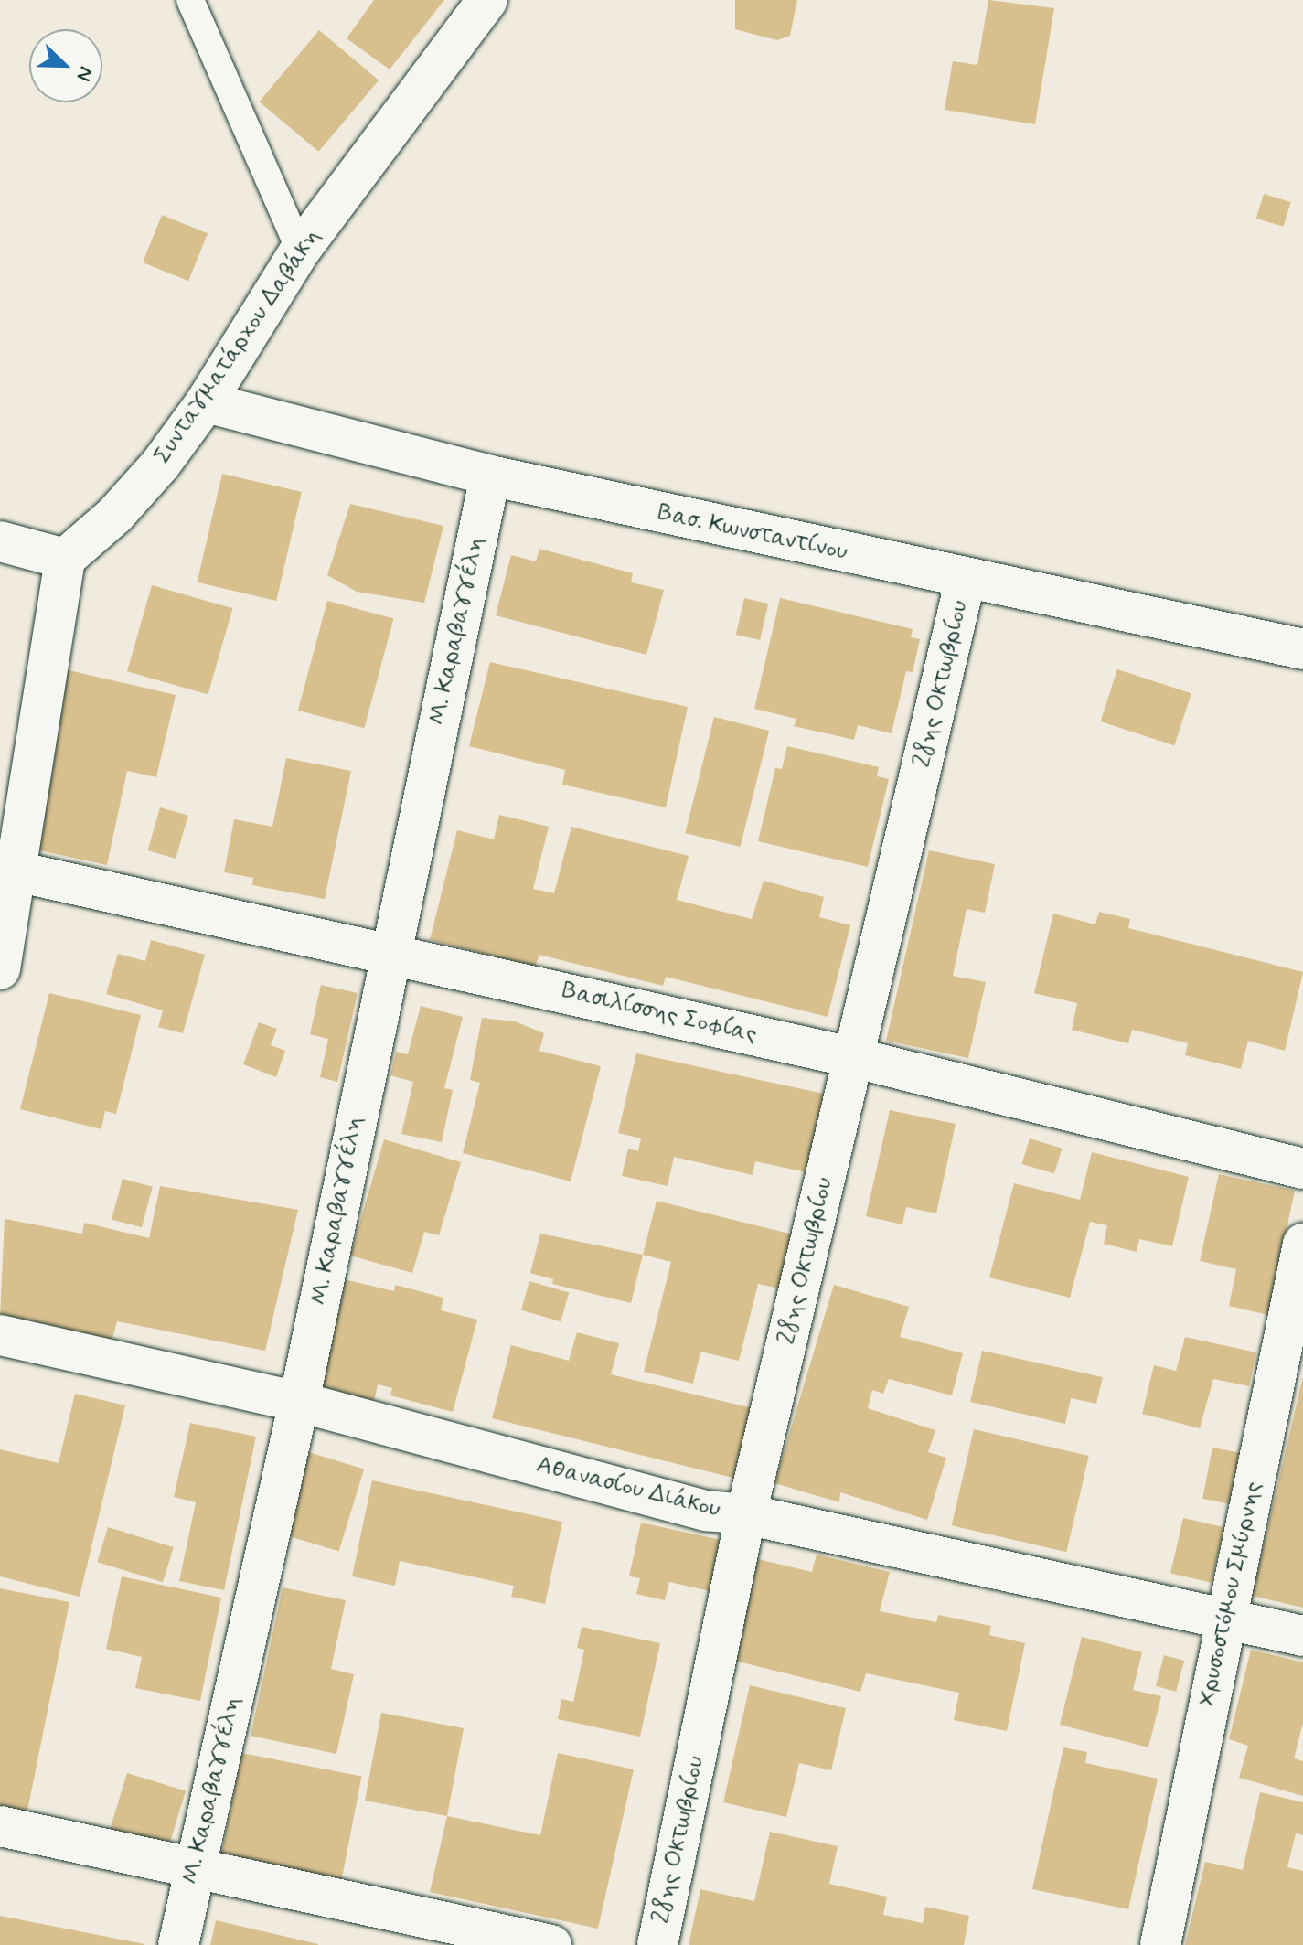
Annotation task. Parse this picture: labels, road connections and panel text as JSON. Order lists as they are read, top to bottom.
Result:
{
  "streets": {
    "street": [
      "Συνταγματάρχου Δαβάκη",
      "Βασ. Κωνσταντίνου",
      "Μ. Καραβαγγέλη",
      "28ης Οκτωβρίου",
      "Βασιλίσσης Σοφίας",
      "Αθανασίου Διάκου",
      "Χρυσοστόμου Σμύρνης"
    ]
  },
  "crossings": [
    ["Συνταγματάρχου Δαβάκη", "Βασ. Κωνσταντίνου"],
    ["Βασ. Κωνσταντίνου", "Μ. Καραβαγγέλη"],
    ["Βασ. Κωνσταντίνου", "28ης Οκτωβρίου"],
    ["Μ. Καραβαγγέλη", "Βασιλίσσης Σοφίας"],
    ["Μ. Καραβαγγέλη", "Αθανασίου Διάκου"],
    ["28ης Οκτωβρίου", "Βασιλίσσης Σοφίας"],
    ["28ης Οκτωβρίου", "Αθανασίου Διάκου"],
    ["Αθανασίου Διάκου", "Χρυσοστόμου Σμύρνης"]
  ],
  "north": "bottom right"
}
